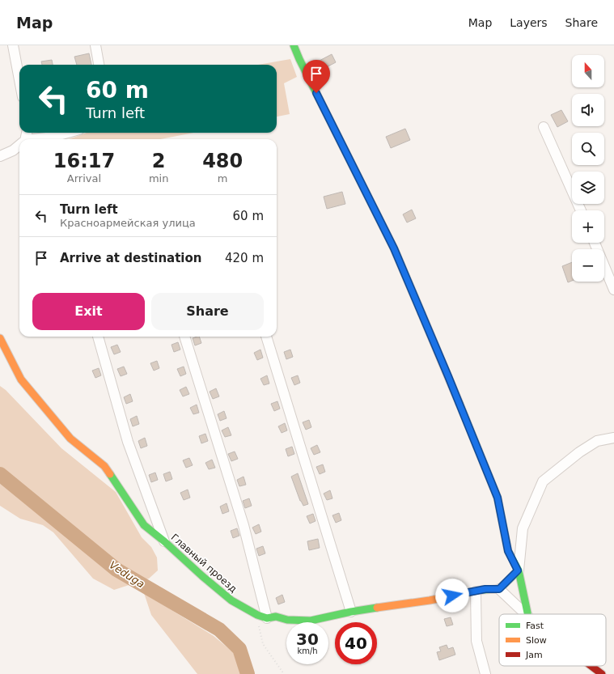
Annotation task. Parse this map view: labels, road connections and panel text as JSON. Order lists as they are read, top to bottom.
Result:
{
  "streets": {
    "street": ["Главный проезд"]
  },
  "water": ["Veduga"],
  "legend": ["Fast", "Slow", "Jam"],
  "north": "top",
  "page": {
    "header": "Map",
    "nav": ["Map", "Layers", "Share"],
    "map_buttons": ["+", "−"],
    "turn": ["60 m", "Turn left"],
    "eta": [
      "16:17",
      "Arrival",
      "2",
      "min",
      "480",
      "m"
    ],
    "list": [
      {
        "name": "Turn left",
        "note": "Красноармейская улица",
        "value": "60 m"
      },
      {
        "name": "Arrive at destination",
        "value": "420 m"
      }
    ],
    "buttons": ["Exit", "Share"],
    "speed": "30 km/h",
    "limit": "40"
  }
}
